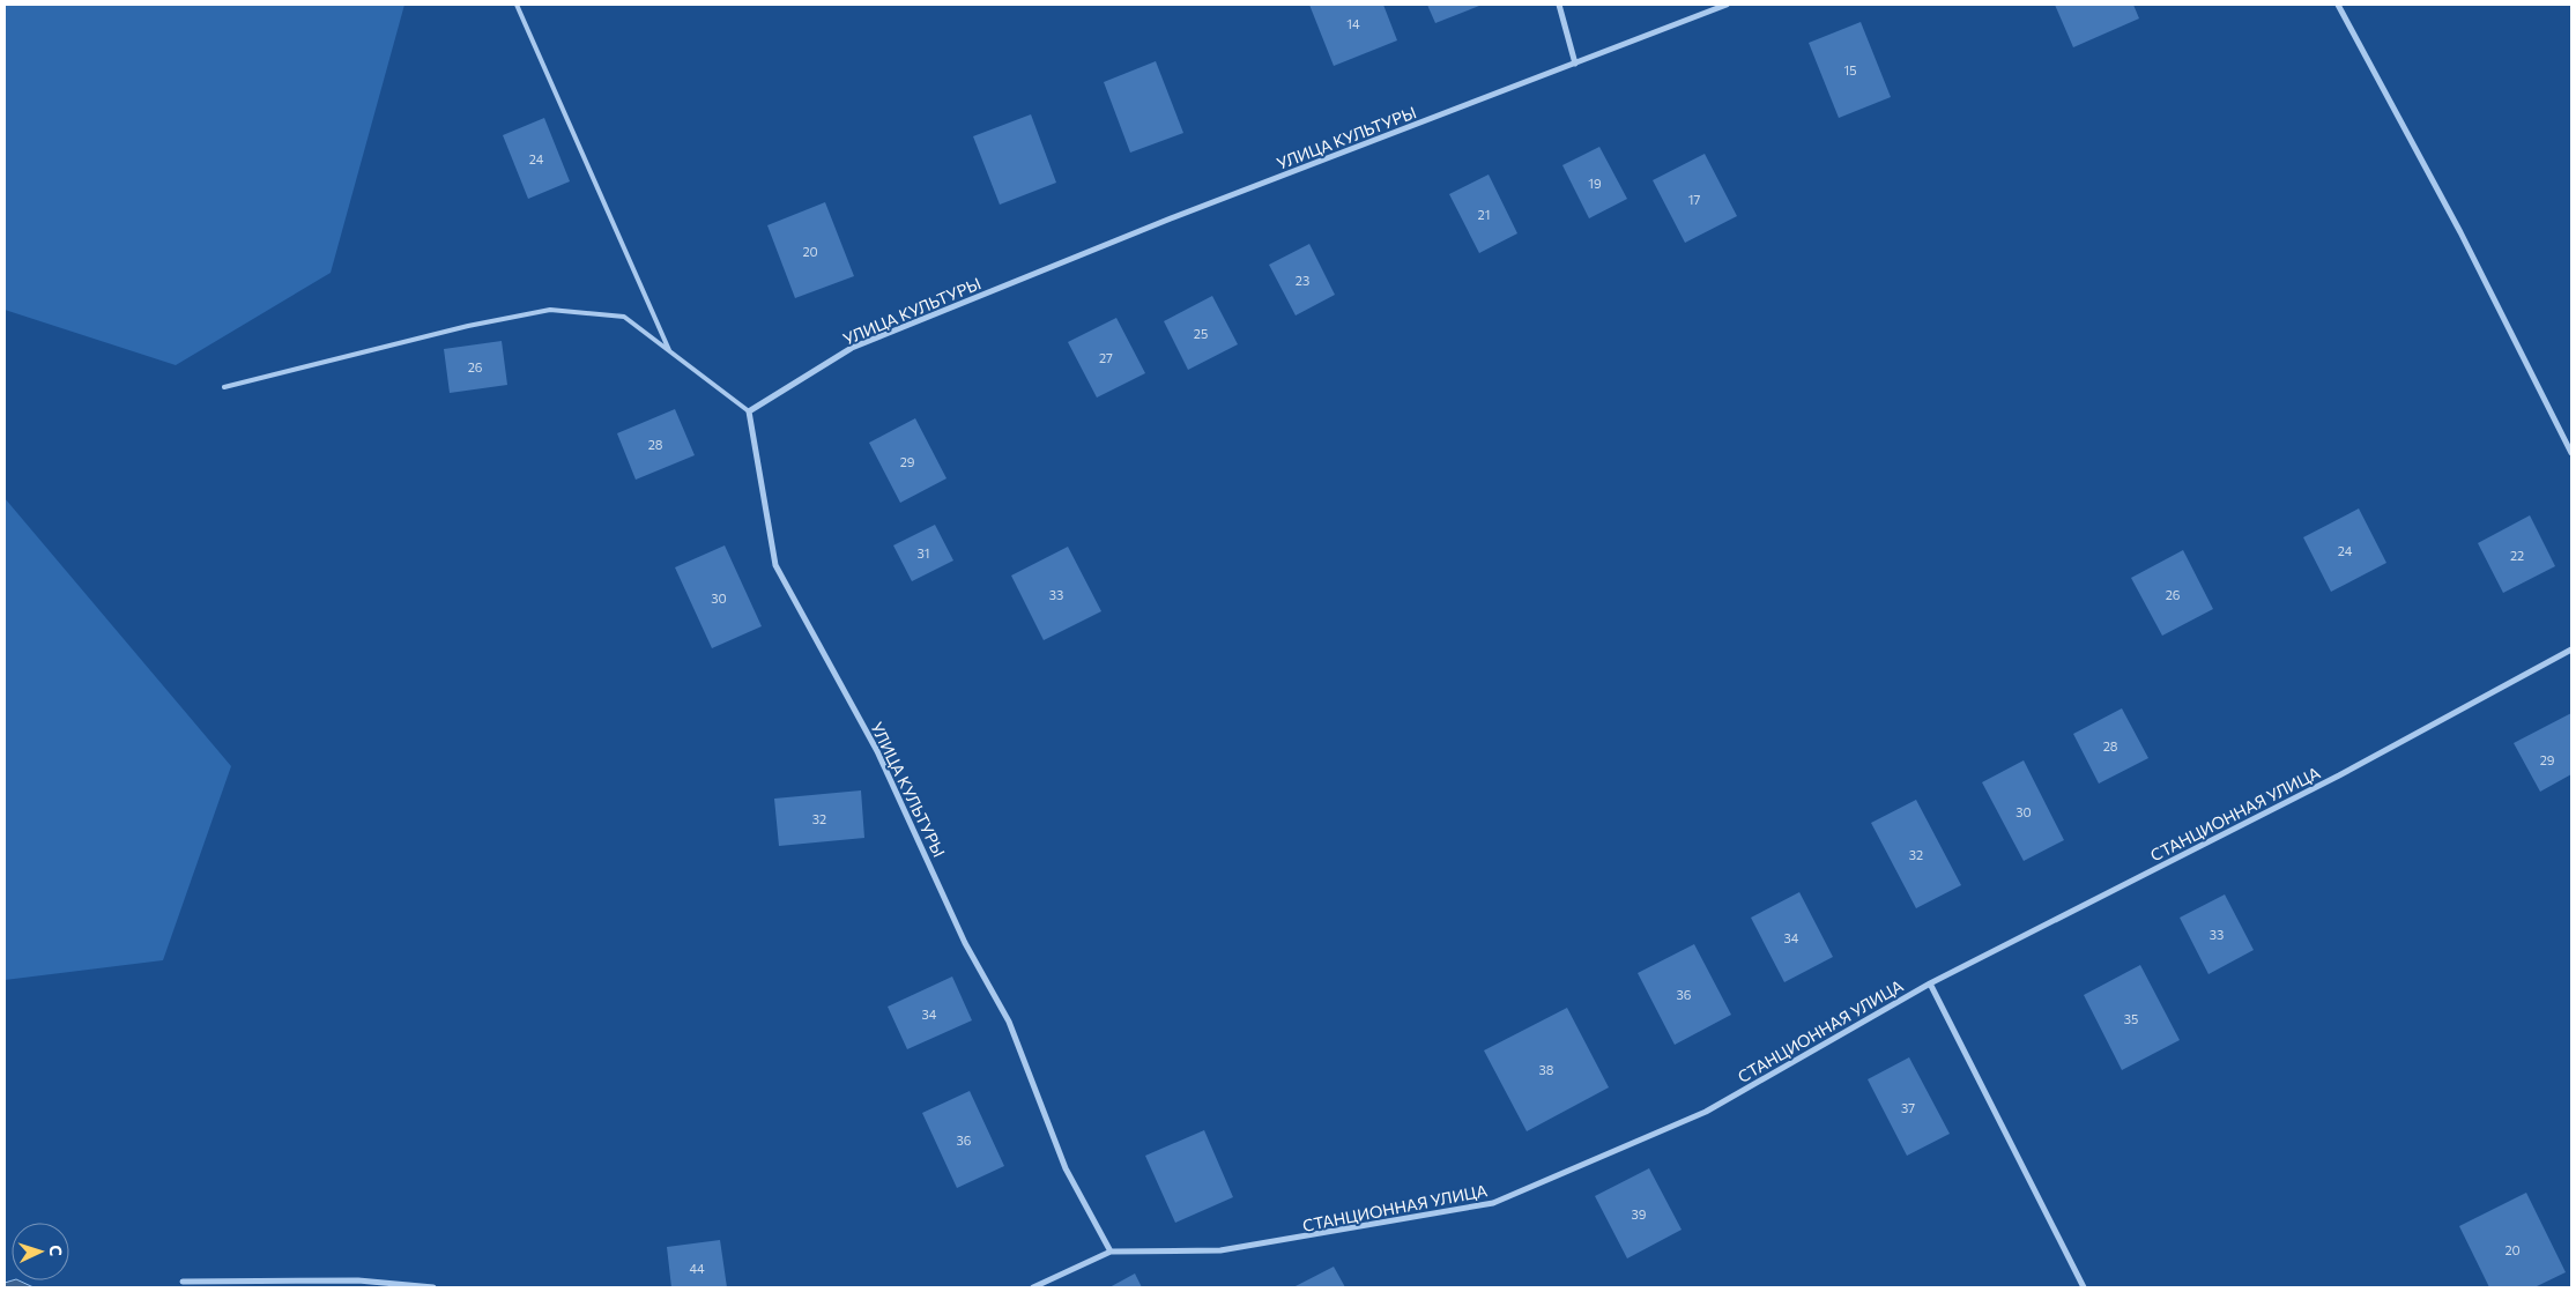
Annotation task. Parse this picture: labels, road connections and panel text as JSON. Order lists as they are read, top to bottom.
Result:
{
  "streets": {
    "street": ["УЛИЦА КУЛЬТУРЫ", "СТАНЦИОННАЯ УЛИЦА"]
  },
  "crossings": [
    ["УЛИЦА КУЛЬТУРЫ", "СТАНЦИОННАЯ УЛИЦА"]
  ],
  "house_numbers": [
    "14",
    "15",
    "24",
    "19",
    "17",
    "21",
    "20",
    "23",
    "25",
    "27",
    "26",
    "28",
    "29",
    "24",
    "31",
    "22",
    "33",
    "26",
    "30",
    "28",
    "29",
    "30",
    "32",
    "32",
    "33",
    "34",
    "36",
    "34",
    "35",
    "38",
    "37",
    "36",
    "39",
    "20",
    "44"
  ],
  "north": "right"
}
